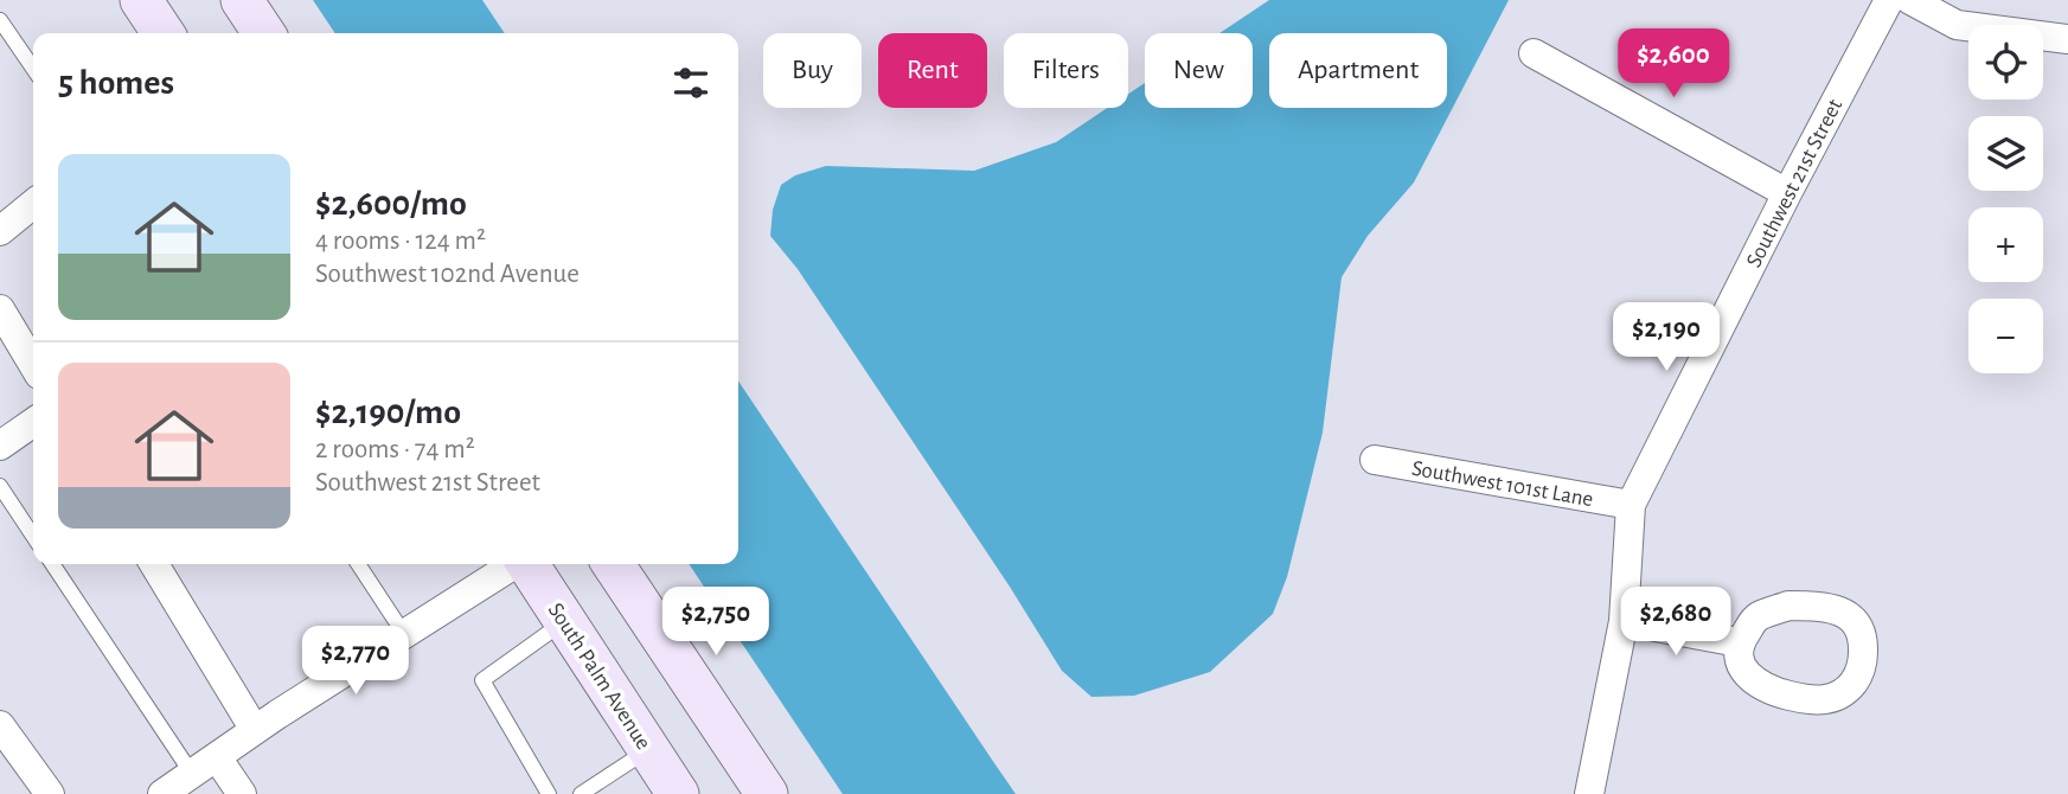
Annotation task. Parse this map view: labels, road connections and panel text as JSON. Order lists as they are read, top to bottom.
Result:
{
  "streets": {
    "main road": ["South Palm Avenue"],
    "street": ["Southwest 21st Street", "Southwest 101st Lane"]
  },
  "crossings": [
    ["Southwest 21st Street", "Southwest 101st Lane"]
  ],
  "page": {
    "map_buttons": ["+", "−"],
    "price": [
      "$2,600",
      "$2,190",
      "$2,750",
      "$2,680",
      "$2,770"
    ],
    "chip": [
      "Buy",
      "Rent",
      "Filters",
      "New",
      "Apartment"
    ],
    "heading": "5 homes",
    "list": [
      {
        "name": "$2,600/mo",
        "note": "4 rooms · 124 m² · Southwest 102nd Avenue"
      },
      {
        "name": "$2,190/mo",
        "note": "2 rooms · 74 m² · Southwest 21st Street"
      }
    ]
  }
}
